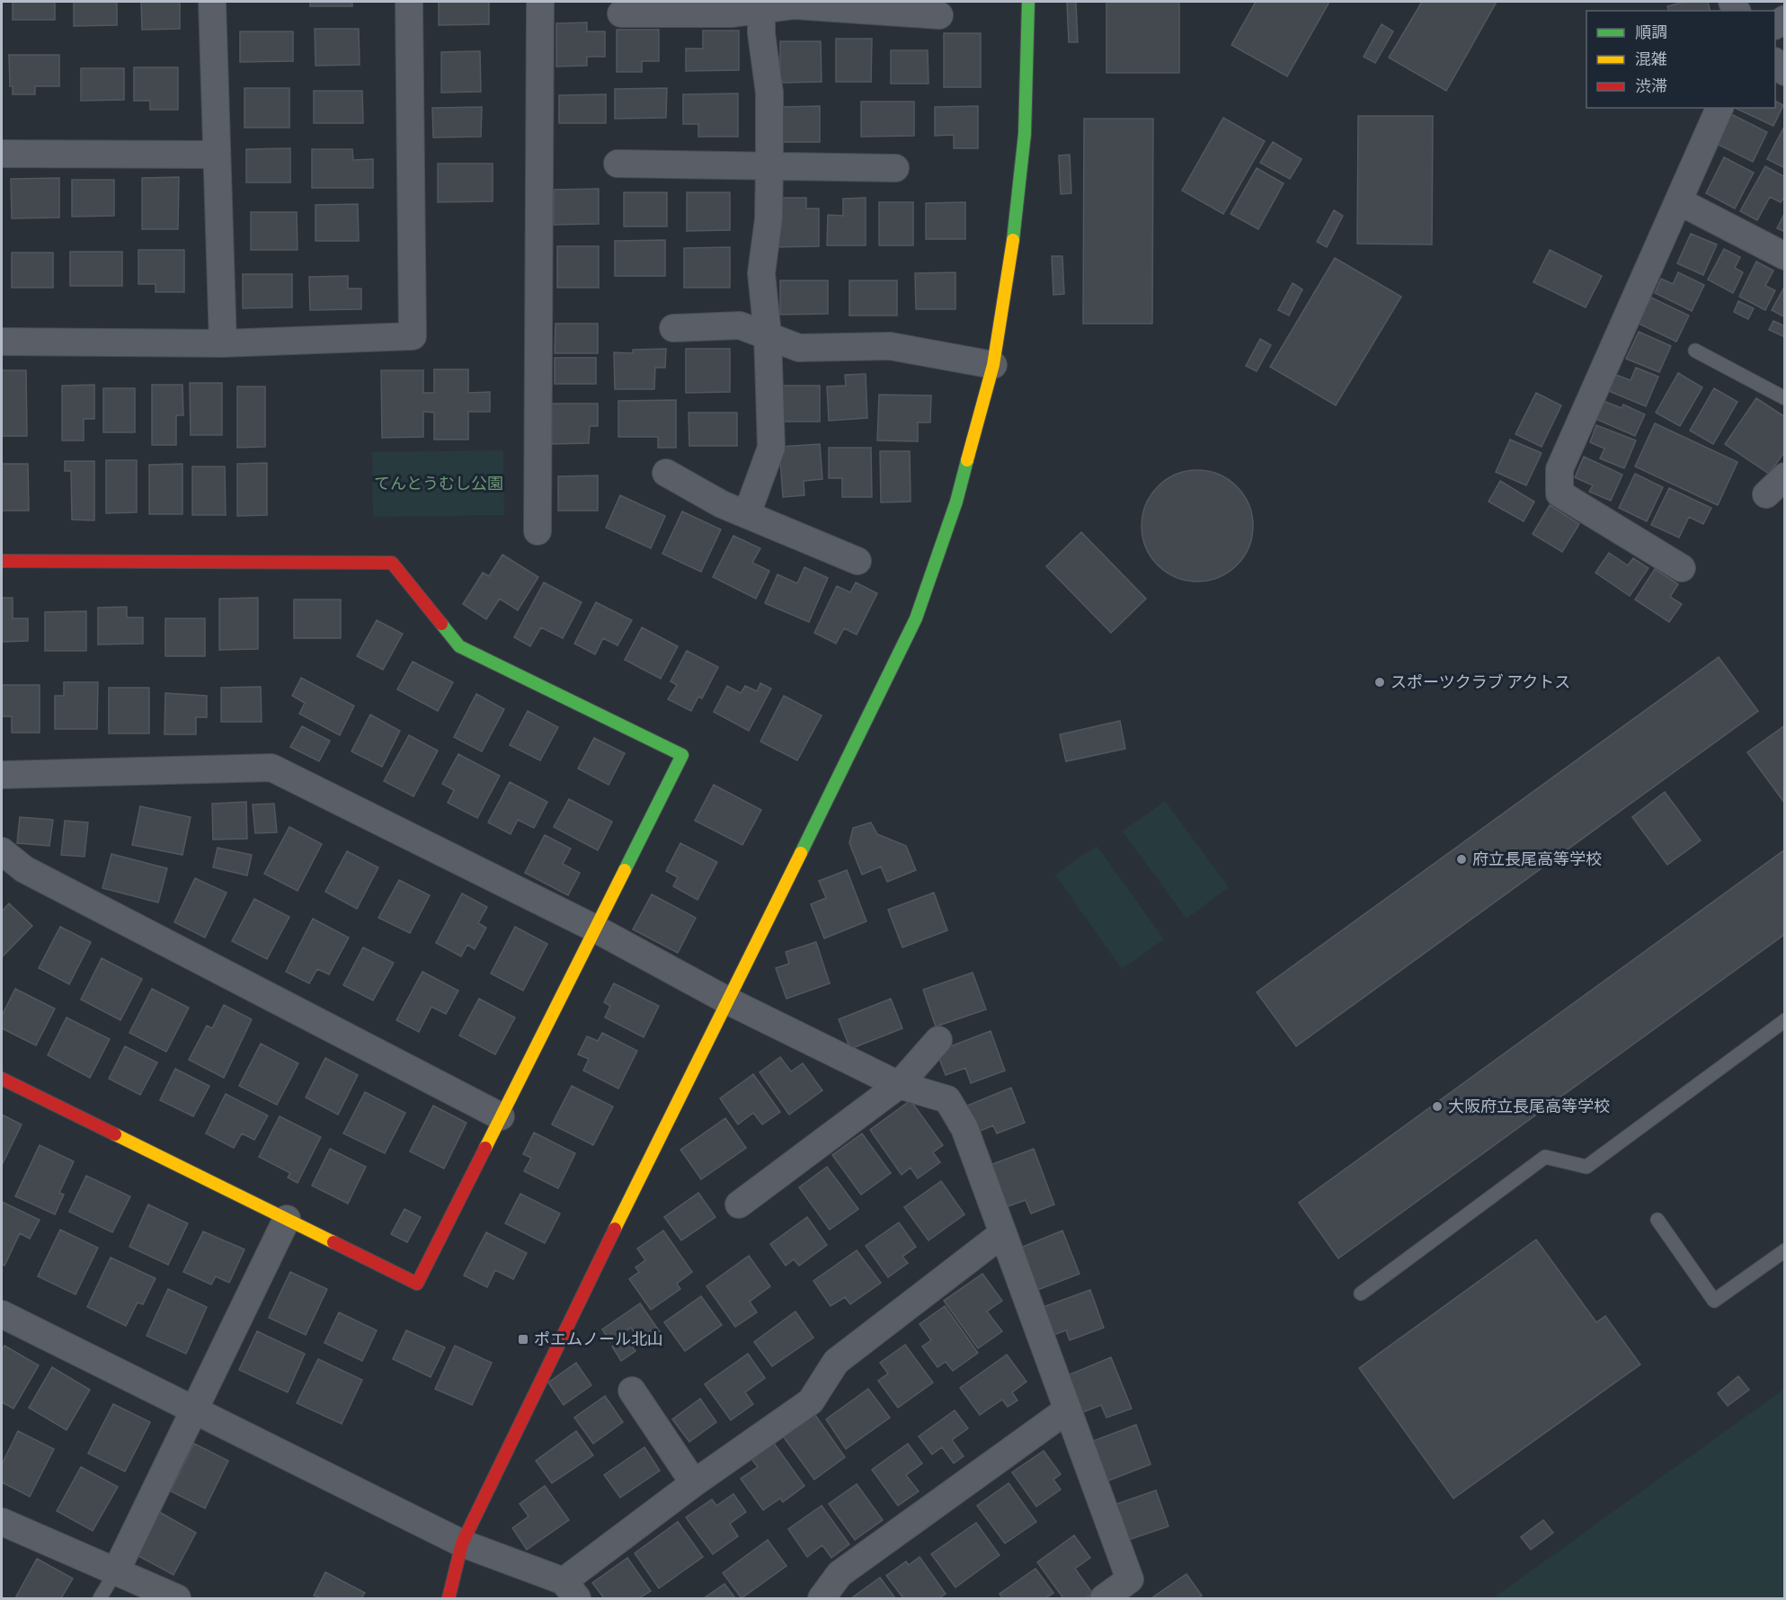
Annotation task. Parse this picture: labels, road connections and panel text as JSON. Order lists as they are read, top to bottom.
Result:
{
  "parks": ["てんとうむし公園"],
  "places": {
    "other": ["スポーツクラブ アクトス", "府立長尾高等学校", "大阪府立長尾高等学校"],
    "transit": ["ポエムノール北山"]
  },
  "legend": ["順調", "混雑", "渋滞"]
}
